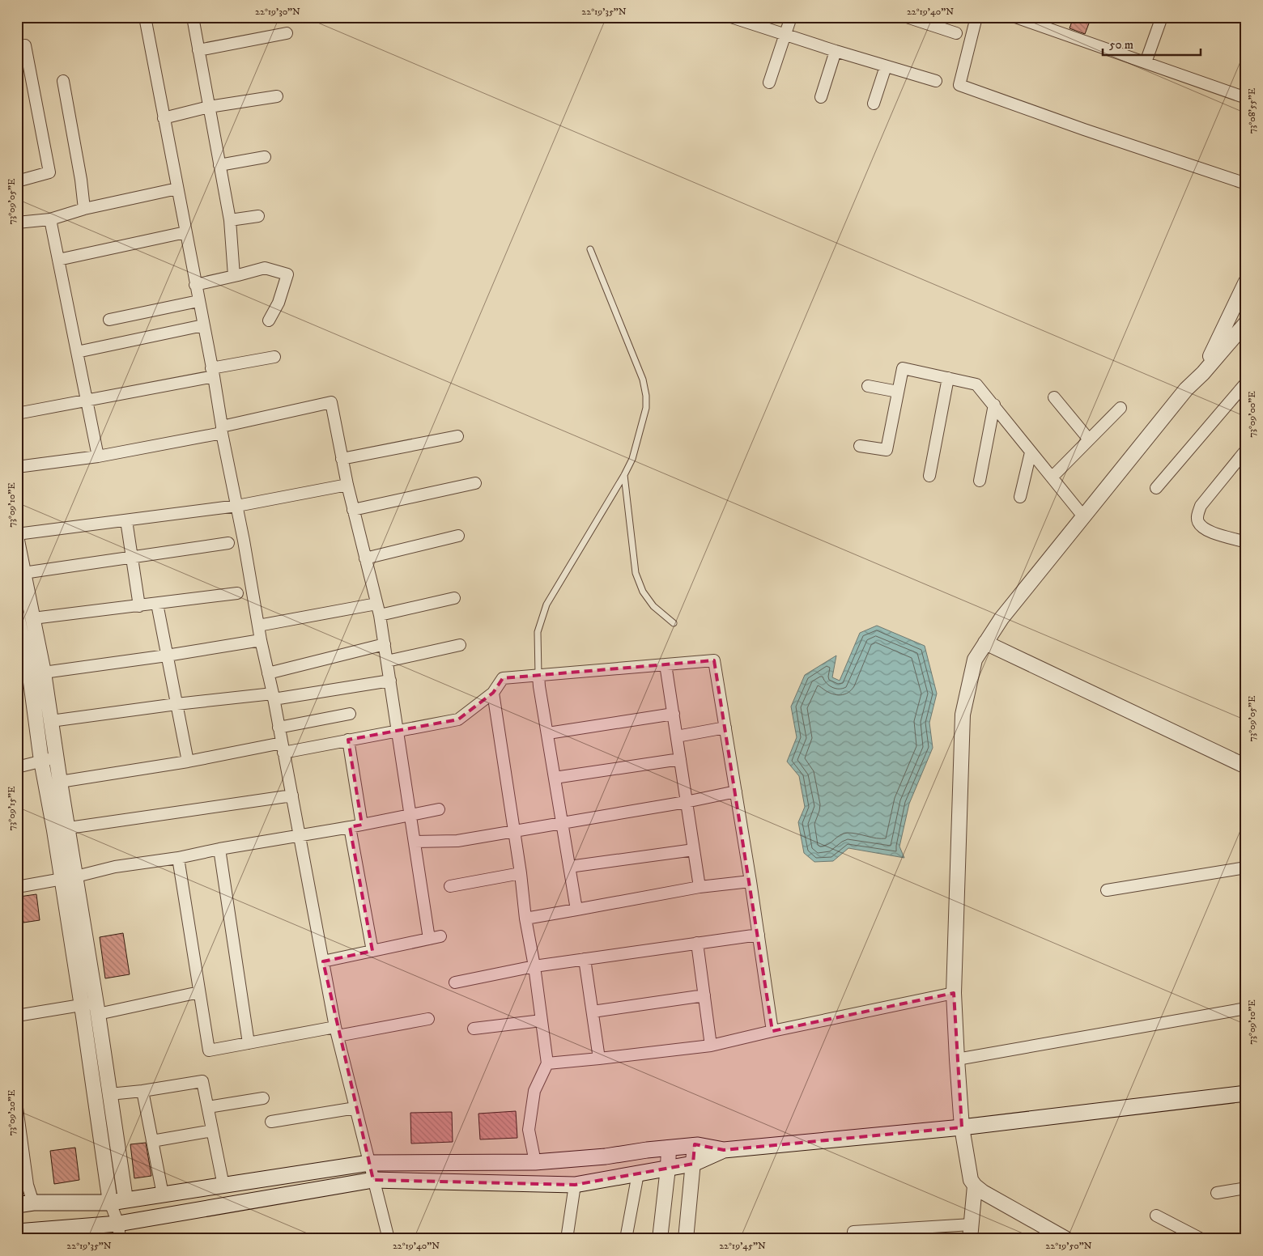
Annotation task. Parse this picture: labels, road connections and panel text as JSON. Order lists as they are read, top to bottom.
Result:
{
  "scale_bar": "50 m",
  "coordinates": [
    "22°19'30\"N",
    "22°19'35\"N",
    "22°19'40\"N",
    "73°08'55\"E",
    "73°09'05\"E",
    "73°09'00\"E",
    "73°09'10\"E",
    "73°09'15\"E",
    "73°09'20\"E",
    "22°19'45\"N",
    "22°19'50\"N"
  ]
}
